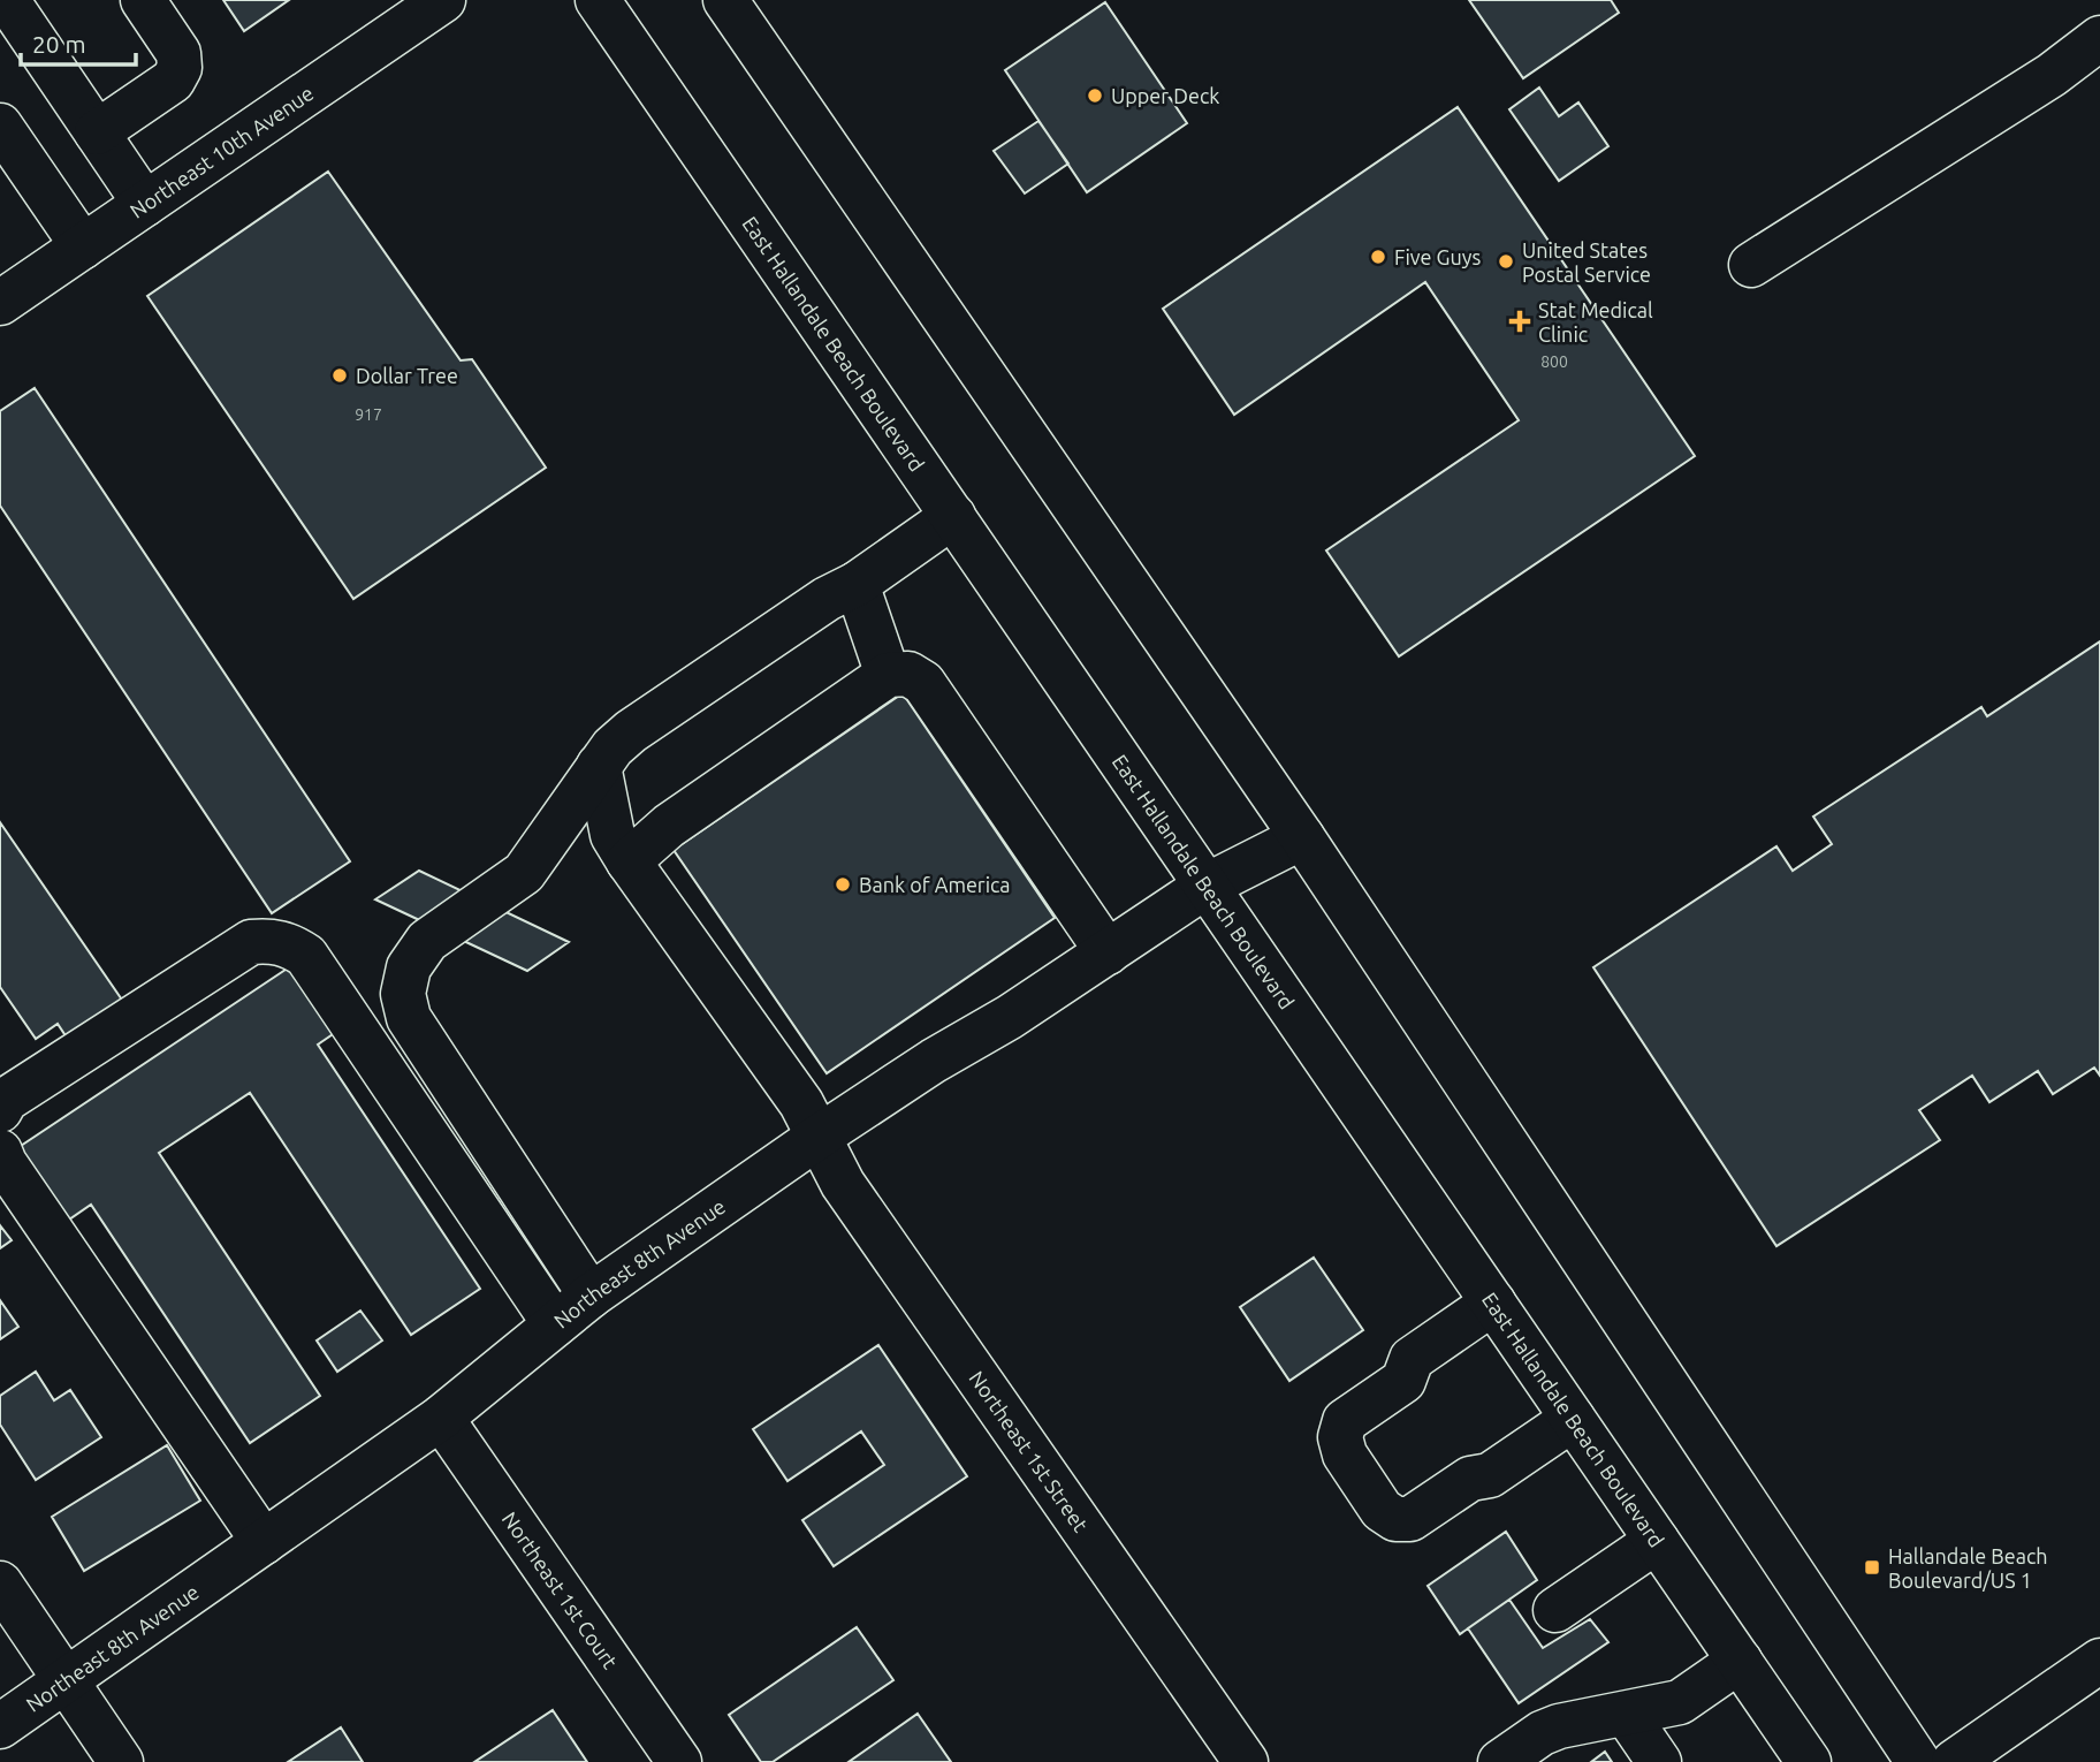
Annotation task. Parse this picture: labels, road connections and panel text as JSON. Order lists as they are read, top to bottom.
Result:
{
  "streets": {
    "main road": [
      "Northeast 10th Avenue",
      "East Hallandale Beach Boulevard",
      "Northeast 8th Avenue",
      "Northeast 1st Street",
      "Northeast 1st Court"
    ]
  },
  "crossings": [
    ["East Hallandale Beach Boulevard", "Northeast 8th Avenue"],
    ["Northeast 8th Avenue", "Northeast 1st Street"],
    ["Northeast 8th Avenue", "Northeast 1st Court"]
  ],
  "places": {
    "other": [
      "Upper Deck",
      "Five Guys",
      "United States Postal Service",
      "Dollar Tree",
      "Bank of America"
    ],
    "health": ["Stat Medical Clinic"],
    "transit": ["Hallandale Beach Boulevard/US 1"]
  },
  "house_numbers": ["800", "917"],
  "scale_bar": "20 m"
}
